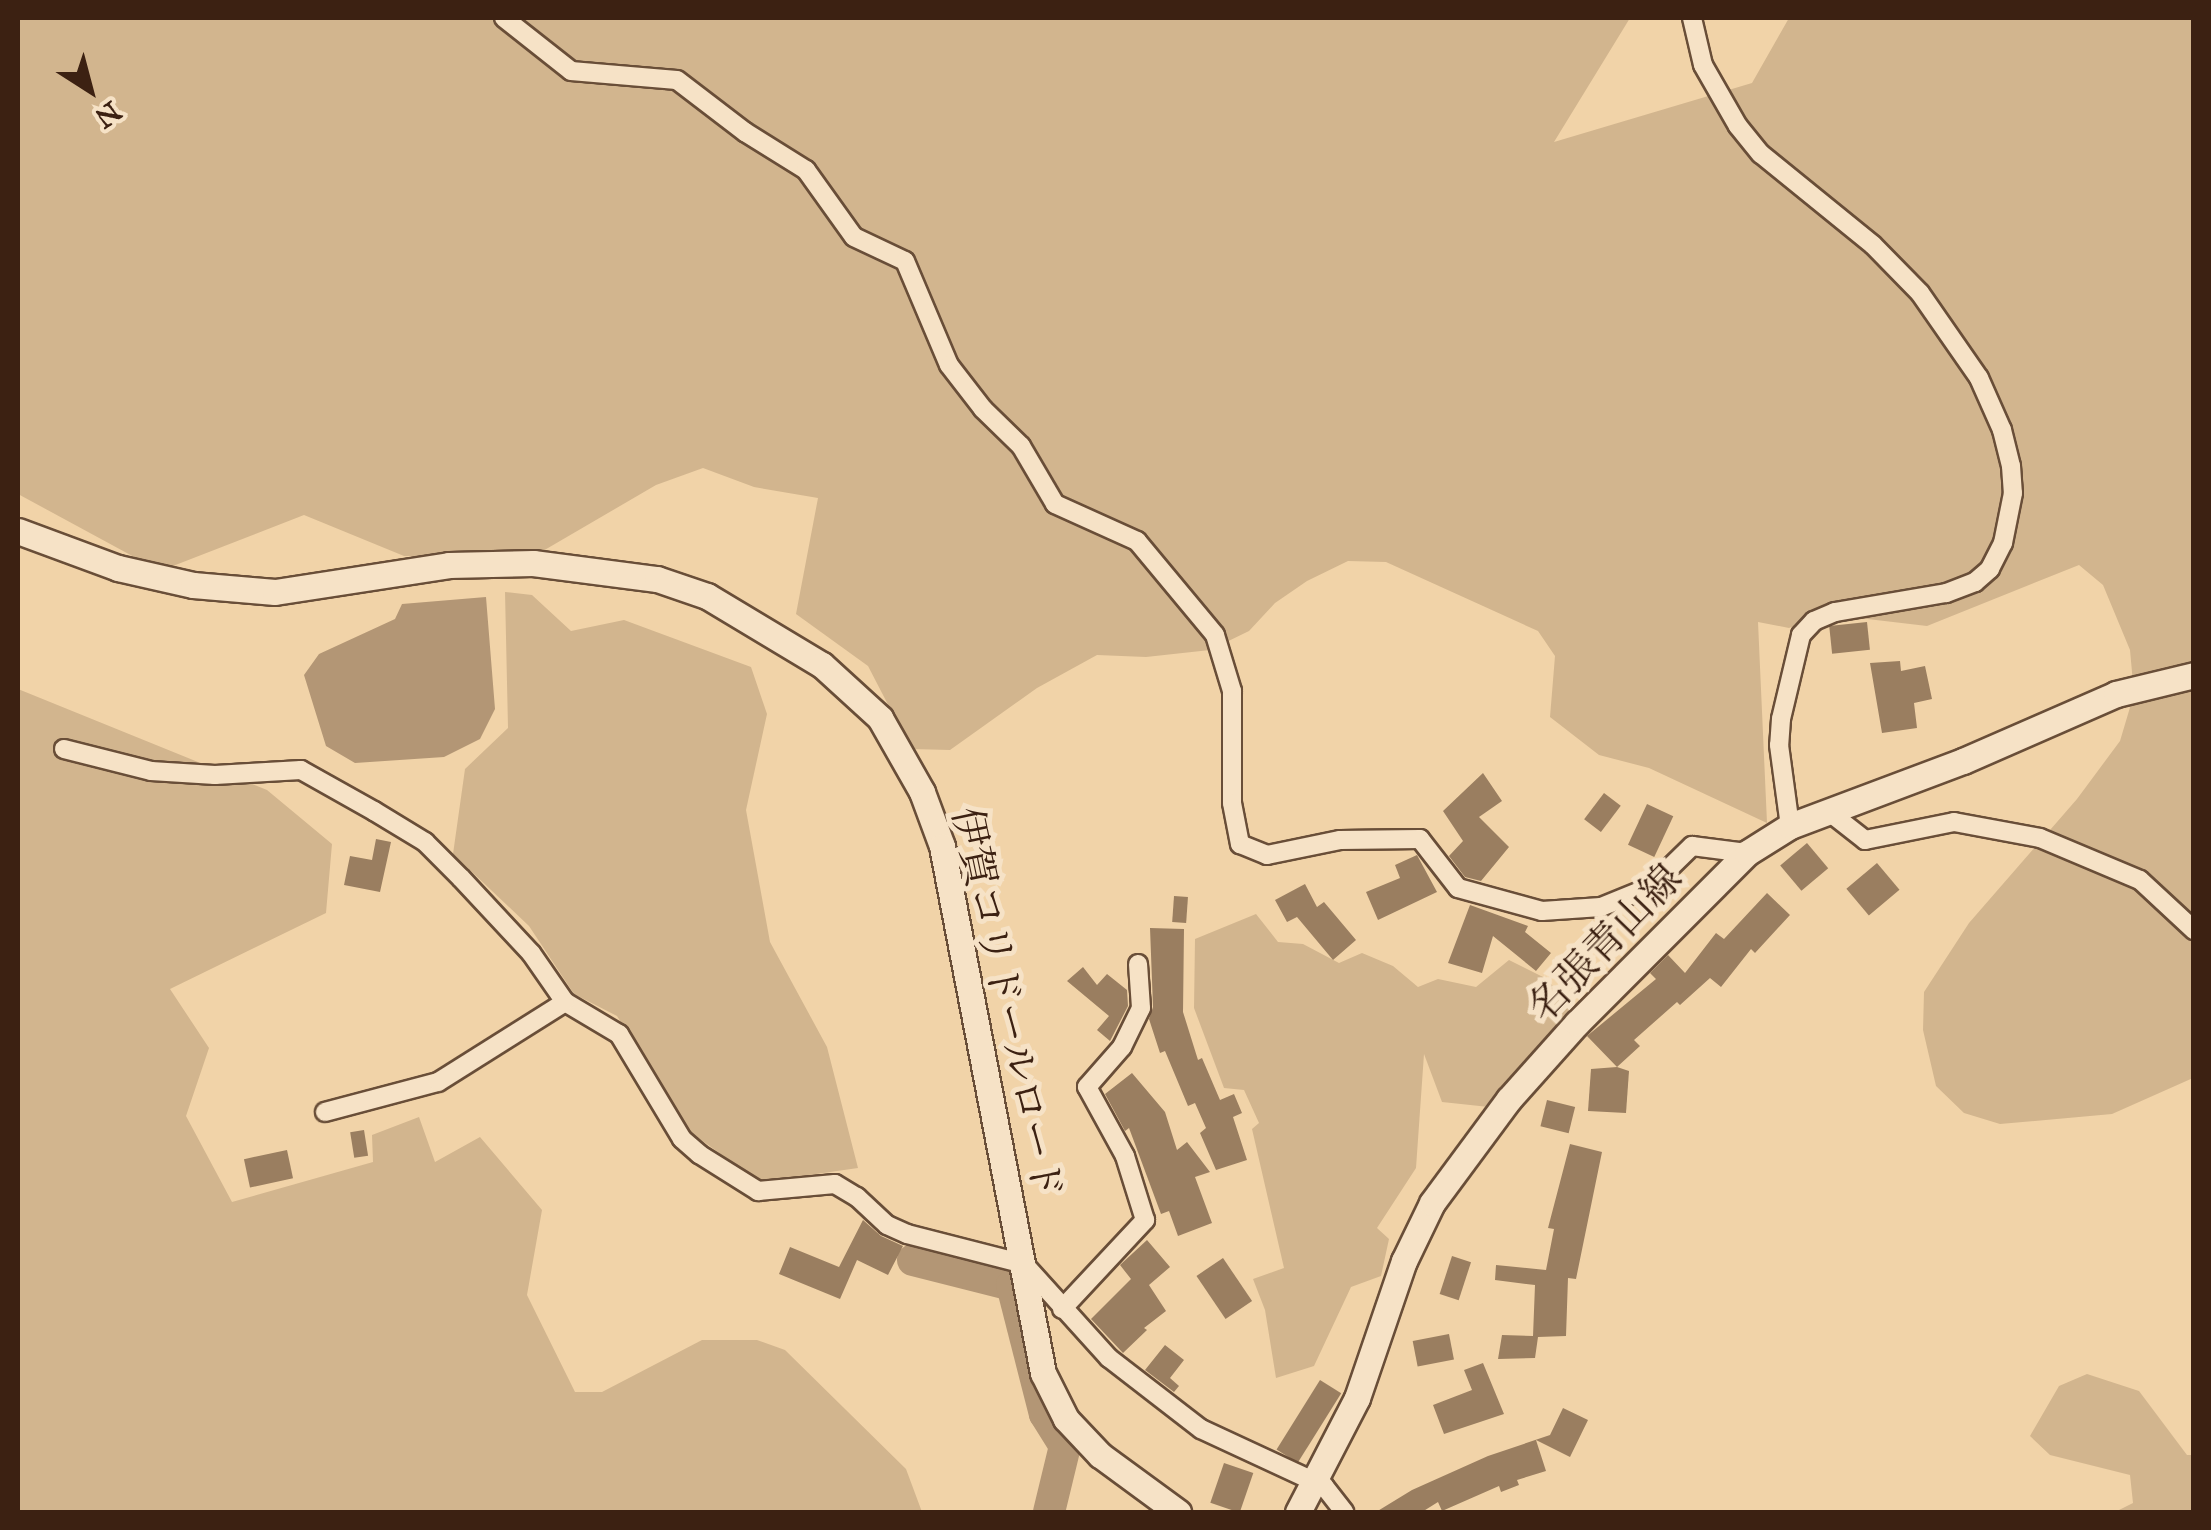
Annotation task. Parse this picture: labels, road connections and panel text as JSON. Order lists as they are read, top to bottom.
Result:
{
  "streets": {
    "street": ["名張青山線", "伊賀コリドールロード"]
  },
  "north": "bottom right"
}
